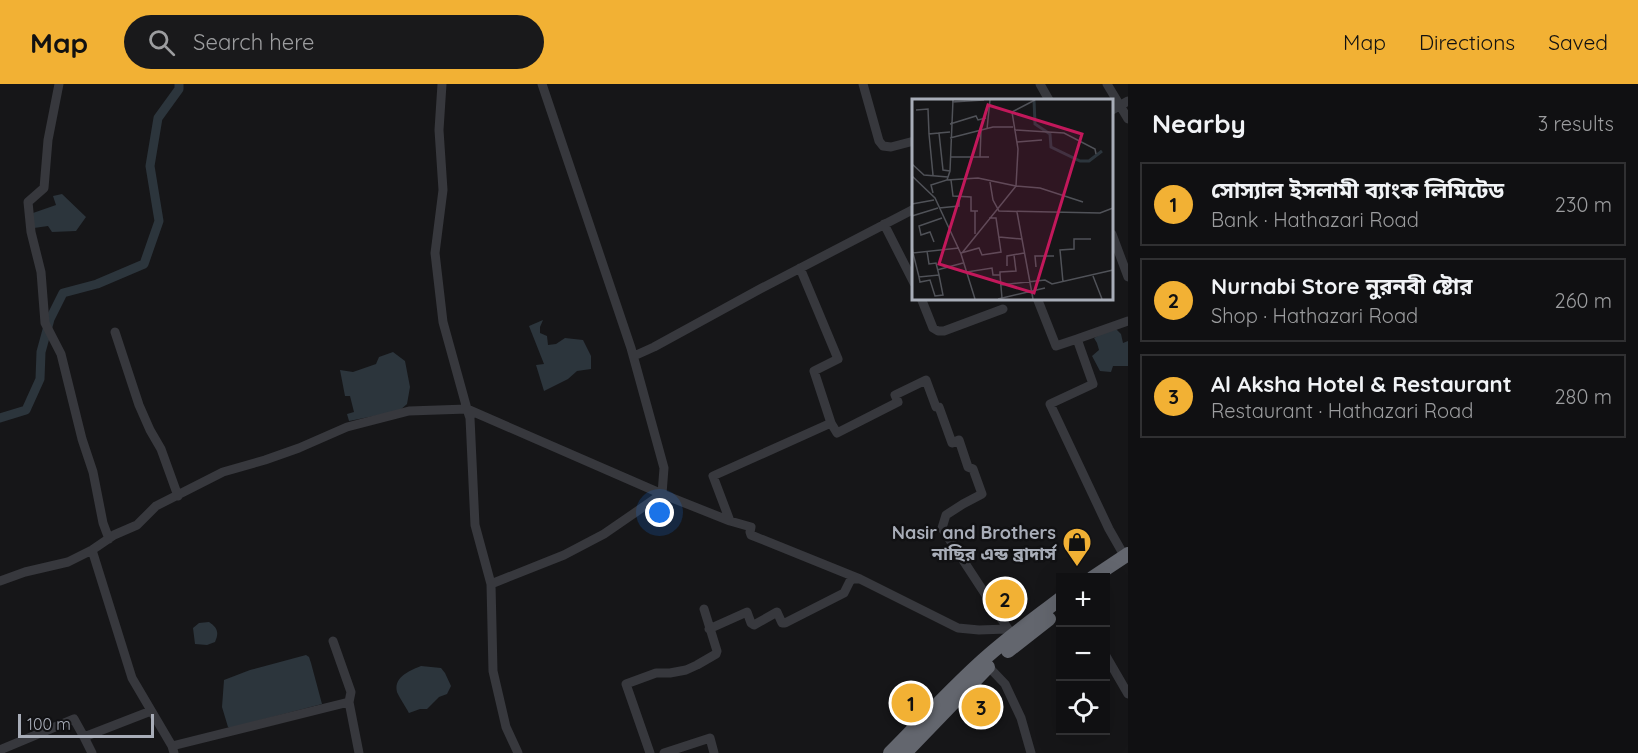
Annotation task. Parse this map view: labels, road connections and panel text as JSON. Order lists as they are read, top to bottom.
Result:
{
  "places": {
    "shop": ["Nasir and Brothers নাছির এন্ড ব্রাদার্স"]
  },
  "scale_bar": "100 m",
  "page": {
    "header": "Map",
    "search": "Search here",
    "nav": ["Map", "Directions", "Saved"],
    "heading": ["Nearby", "3 results"],
    "list": [
      {
        "mark": "1",
        "name": "সোস্যাল ইসলামী ব্যাংক লিমিটেড",
        "note": "Bank · Hathazari Road",
        "value": "230 m"
      },
      {
        "mark": "2",
        "name": "Nurnabi Store নুরনবী ষ্টোর",
        "note": "Shop · Hathazari Road",
        "value": "260 m"
      },
      {
        "mark": "3",
        "name": "Al Aksha Hotel & Restaurant",
        "note": "Restaurant · Hathazari Road",
        "value": "280 m"
      }
    ],
    "map_buttons": ["+", "−"],
    "pins": ["2", "1", "3"],
    "scale": "100 m"
  }
}
